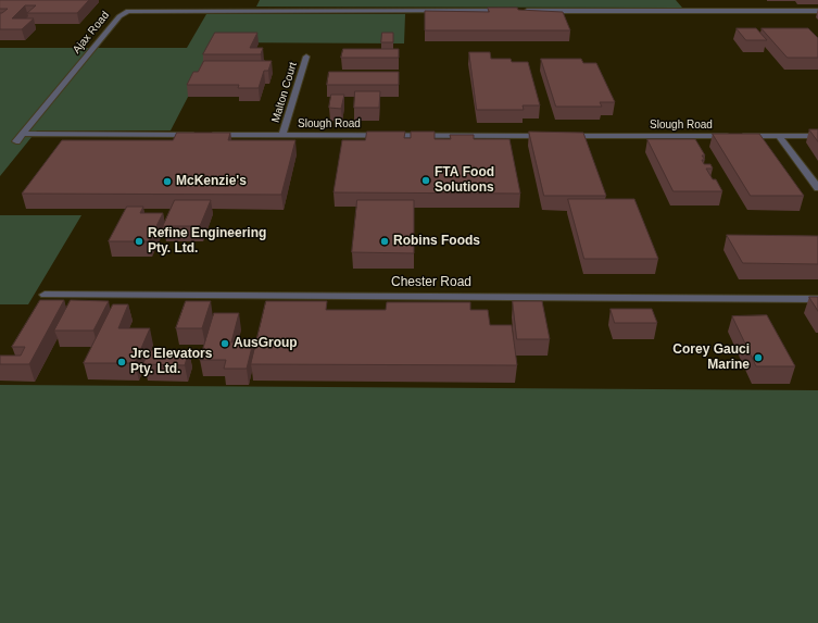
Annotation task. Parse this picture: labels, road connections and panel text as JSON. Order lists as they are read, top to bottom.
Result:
{
  "streets": {
    "street": [
      "Ajax Road",
      "Malton Court",
      "Slough Road",
      "Chester Road"
    ]
  },
  "crossings": [
    ["Ajax Road", "Slough Road"],
    ["Malton Court", "Slough Road"]
  ],
  "places": [
    "FTA Food Solutions",
    "McKenzie's",
    "Refine Engineering Pty. Ltd.",
    "Robins Foods",
    "AusGroup",
    "Corey Gauci Marine",
    "Jrc Elevators Pty. Ltd."
  ]
}
